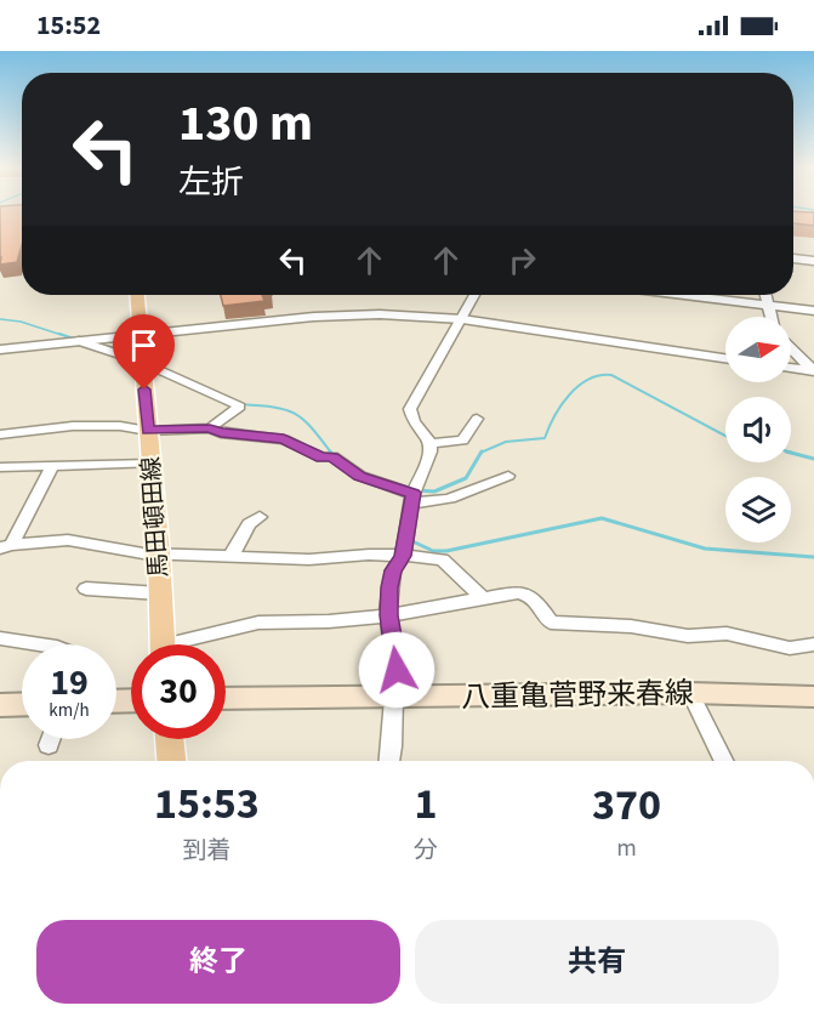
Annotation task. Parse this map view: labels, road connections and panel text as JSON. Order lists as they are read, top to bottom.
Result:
{
  "streets": {
    "main road": ["馬田頓田線", "八重亀菅野来春線"]
  },
  "north": "right",
  "page": {
    "status": "15:52",
    "turn": ["130 m", "左折"],
    "speed": "19 km/h",
    "limit": "30",
    "eta": [
      "15:53",
      "到着",
      "1",
      "分",
      "370",
      "m"
    ],
    "buttons": ["終了", "共有"]
  }
}
